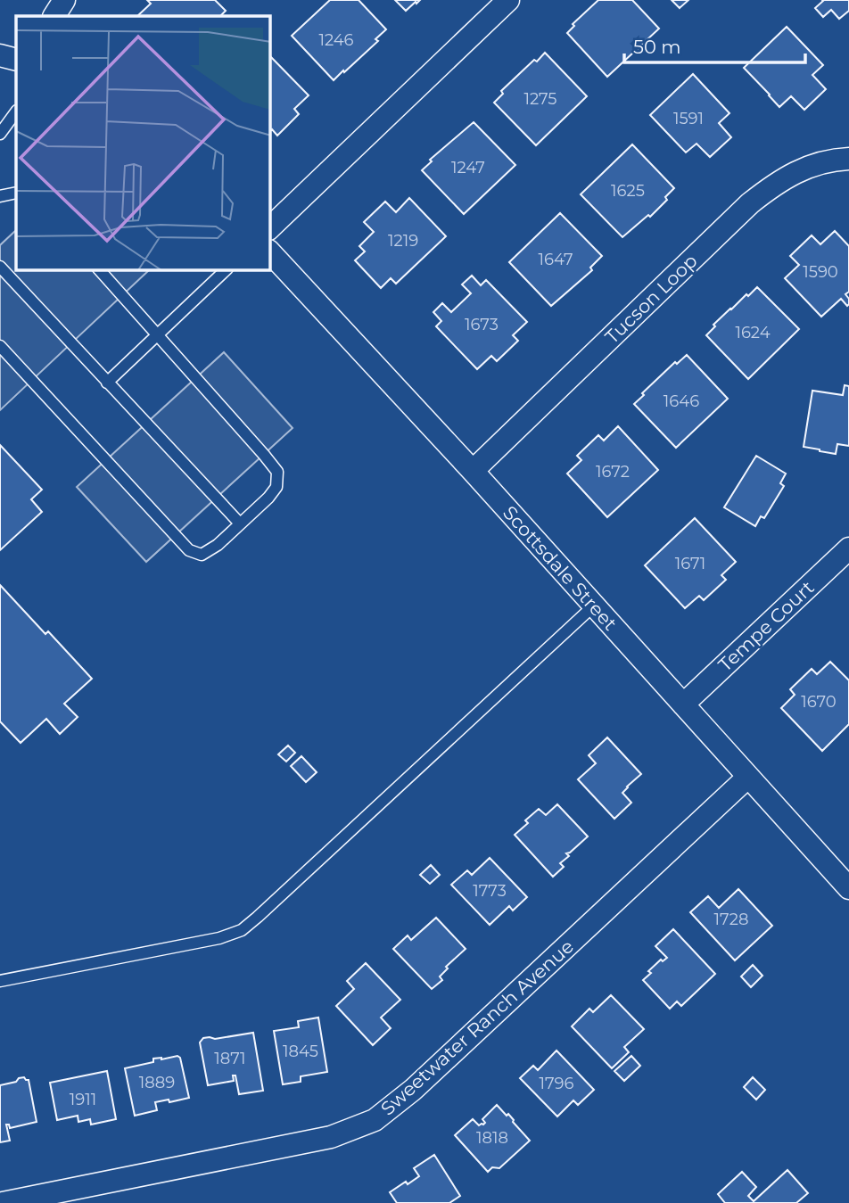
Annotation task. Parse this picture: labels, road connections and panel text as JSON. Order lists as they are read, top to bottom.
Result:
{
  "streets": {
    "street": [
      "Tucson Loop",
      "Scottsdale Street",
      "Tempe Court",
      "Sweetwater Ranch Avenue"
    ]
  },
  "crossings": [
    ["Tucson Loop", "Scottsdale Street"],
    ["Scottsdale Street", "Tempe Court"],
    ["Scottsdale Street", "Sweetwater Ranch Avenue"]
  ],
  "house_numbers": [
    "1246",
    "1275",
    "1591",
    "1247",
    "1625",
    "1219",
    "1647",
    "1590",
    "1673",
    "1624",
    "1646",
    "1672",
    "1671",
    "1670",
    "1773",
    "1728",
    "1845",
    "1871",
    "1889",
    "1796",
    "1911",
    "1818"
  ],
  "scale_bar": "50 m"
}
